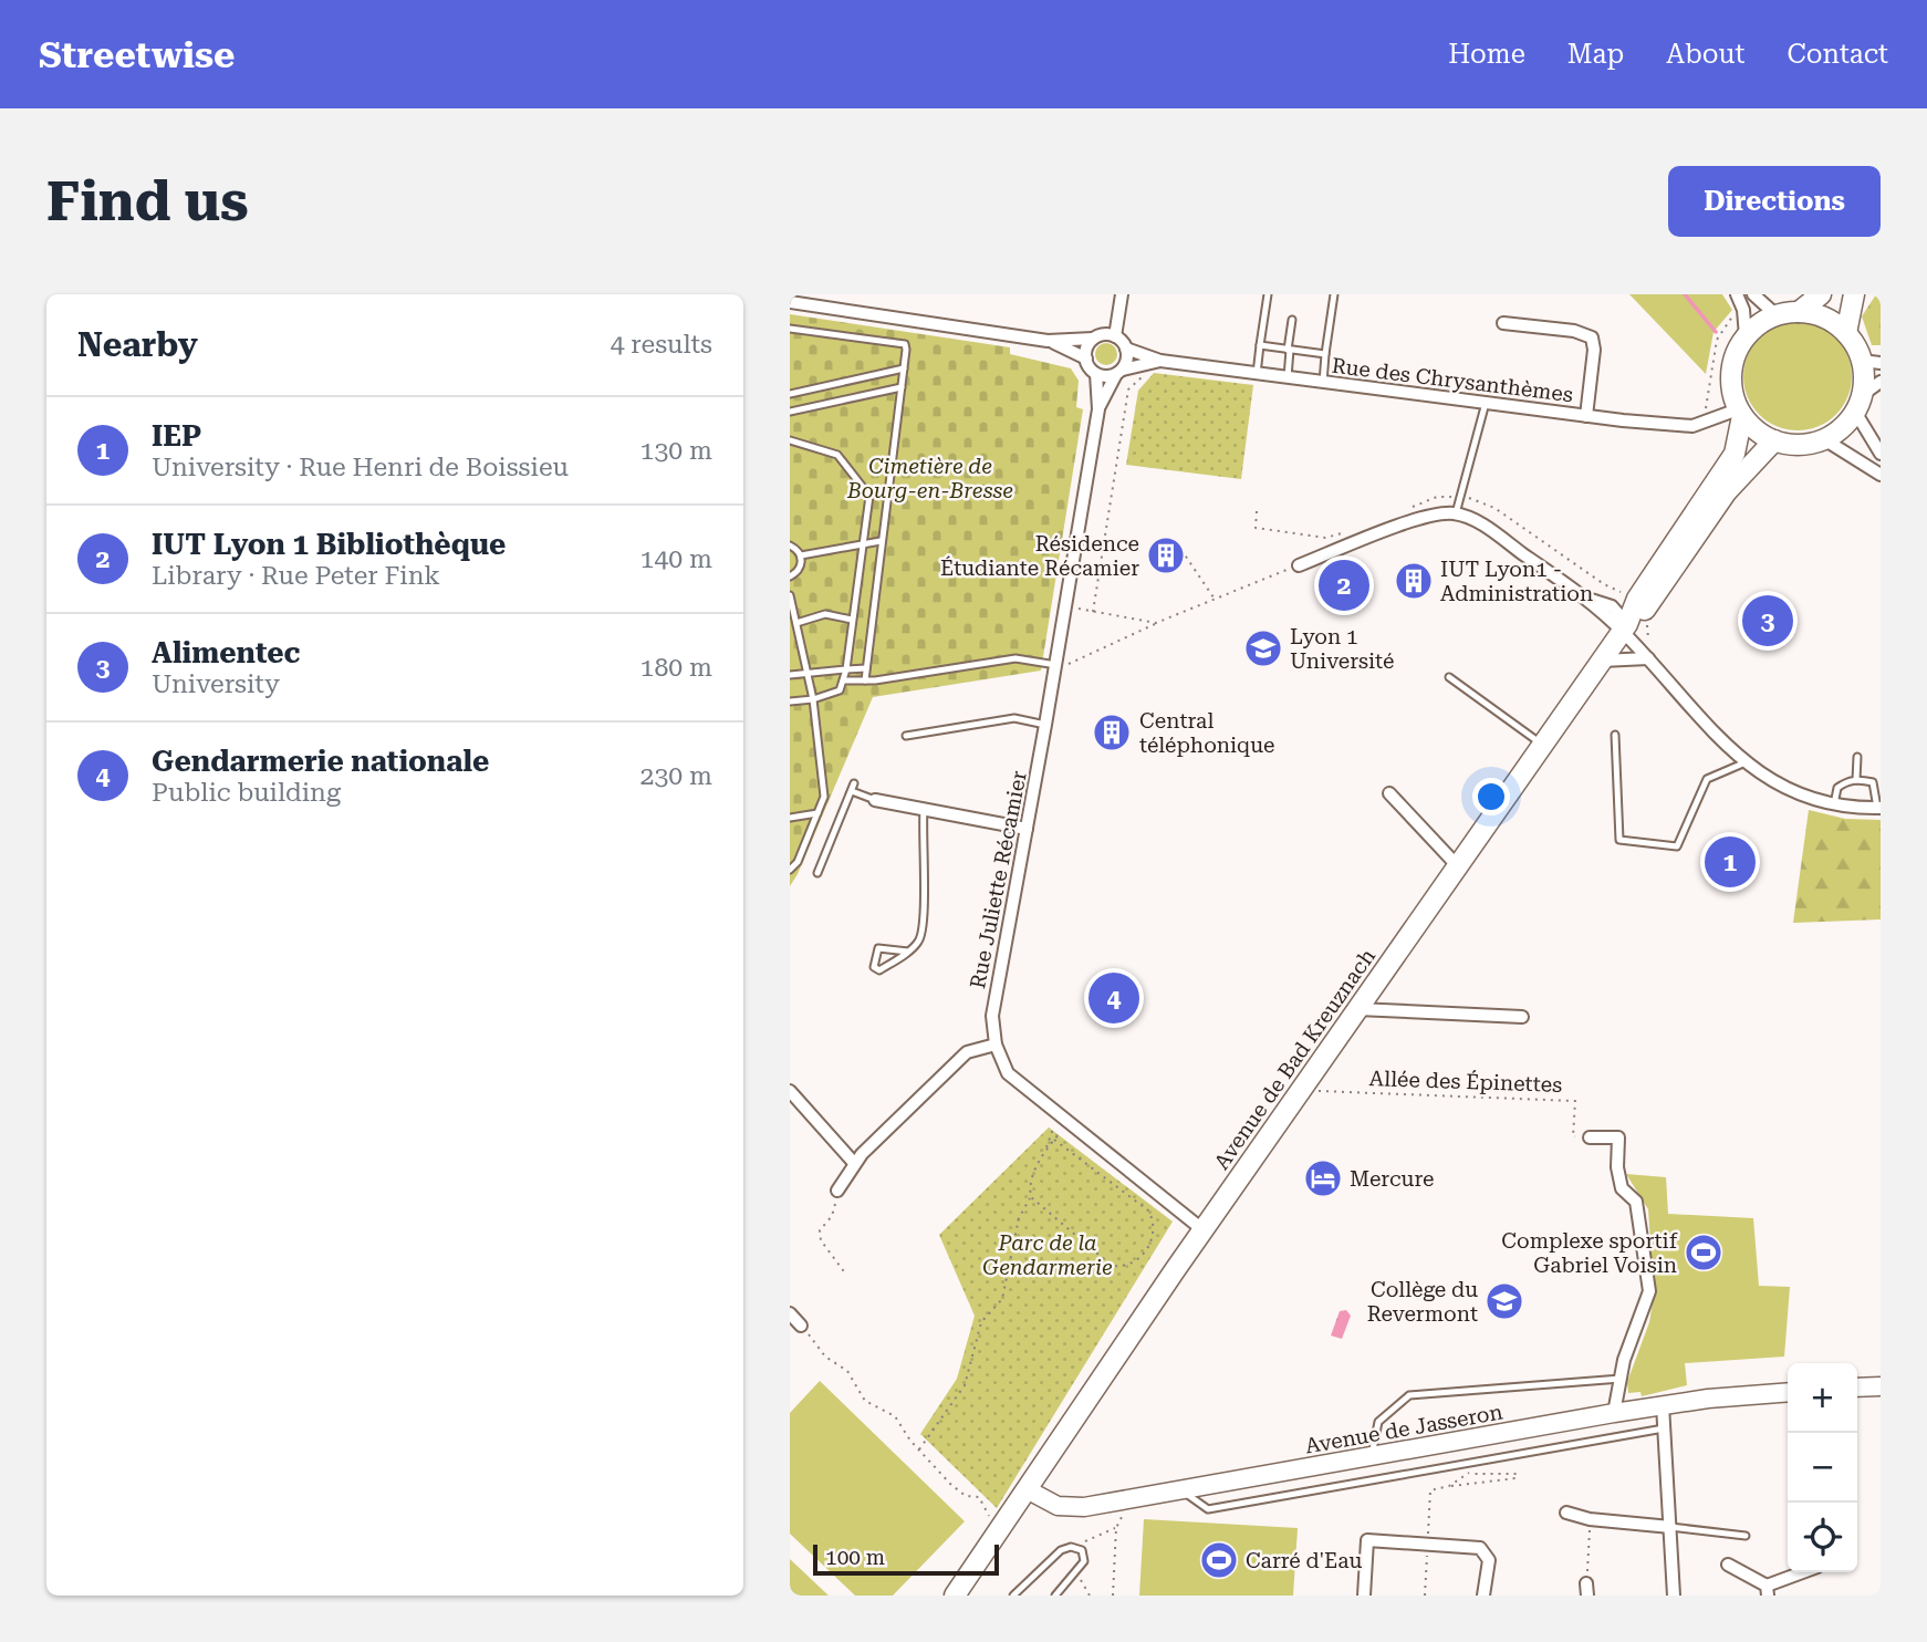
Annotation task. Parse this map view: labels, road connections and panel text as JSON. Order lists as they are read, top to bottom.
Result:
{
  "streets": {
    "main road": ["Avenue de Bad Kreuznach", "Avenue de Jasseron"],
    "street": ["Rue des Chrysanthèmes", "Rue Juliette Récamier"],
    "path": ["Allée des Épinettes"]
  },
  "crossings": [
    ["Rue des Chrysanthèmes", "Rue Juliette Récamier"],
    ["Rue des Chrysanthèmes", "Avenue de Bad Kreuznach"],
    ["Avenue de Bad Kreuznach", "Allée des Épinettes"],
    ["Avenue de Bad Kreuznach", "Avenue de Jasseron"]
  ],
  "parks": ["Cimetière de Bourg-en-Bresse", "Parc de la Gendarmerie"],
  "places": {
    "building": ["Résidence Étudiante Récamier", "IUT Lyon1 - Administration", "Central téléphonique"],
    "school or university": ["Lyon 1 Université", "Collège du Revermont"],
    "hotel": ["Mercure"],
    "sports": ["Complexe sportif Gabriel Voisin", "Carré d'Eau"]
  },
  "scale_bar": "100 m",
  "page": {
    "header": "Streetwise",
    "nav": [
      "Home",
      "Map",
      "About",
      "Contact"
    ],
    "buttons": "Directions",
    "title": "Find us",
    "heading": ["Nearby", "4 results"],
    "list": [
      {
        "mark": "1",
        "name": "IEP",
        "note": "University · Rue Henri de Boissieu",
        "value": "130 m"
      },
      {
        "mark": "2",
        "name": "IUT Lyon 1 Bibliothèque",
        "note": "Library · Rue Peter Fink",
        "value": "140 m"
      },
      {
        "mark": "3",
        "name": "Alimentec",
        "note": "University",
        "value": "180 m"
      },
      {
        "mark": "4",
        "name": "Gendarmerie nationale",
        "note": "Public building",
        "value": "230 m"
      }
    ],
    "pins": [
      "2",
      "3",
      "1",
      "4"
    ],
    "map_buttons": ["+", "−"],
    "scale": "100 m"
  }
}
